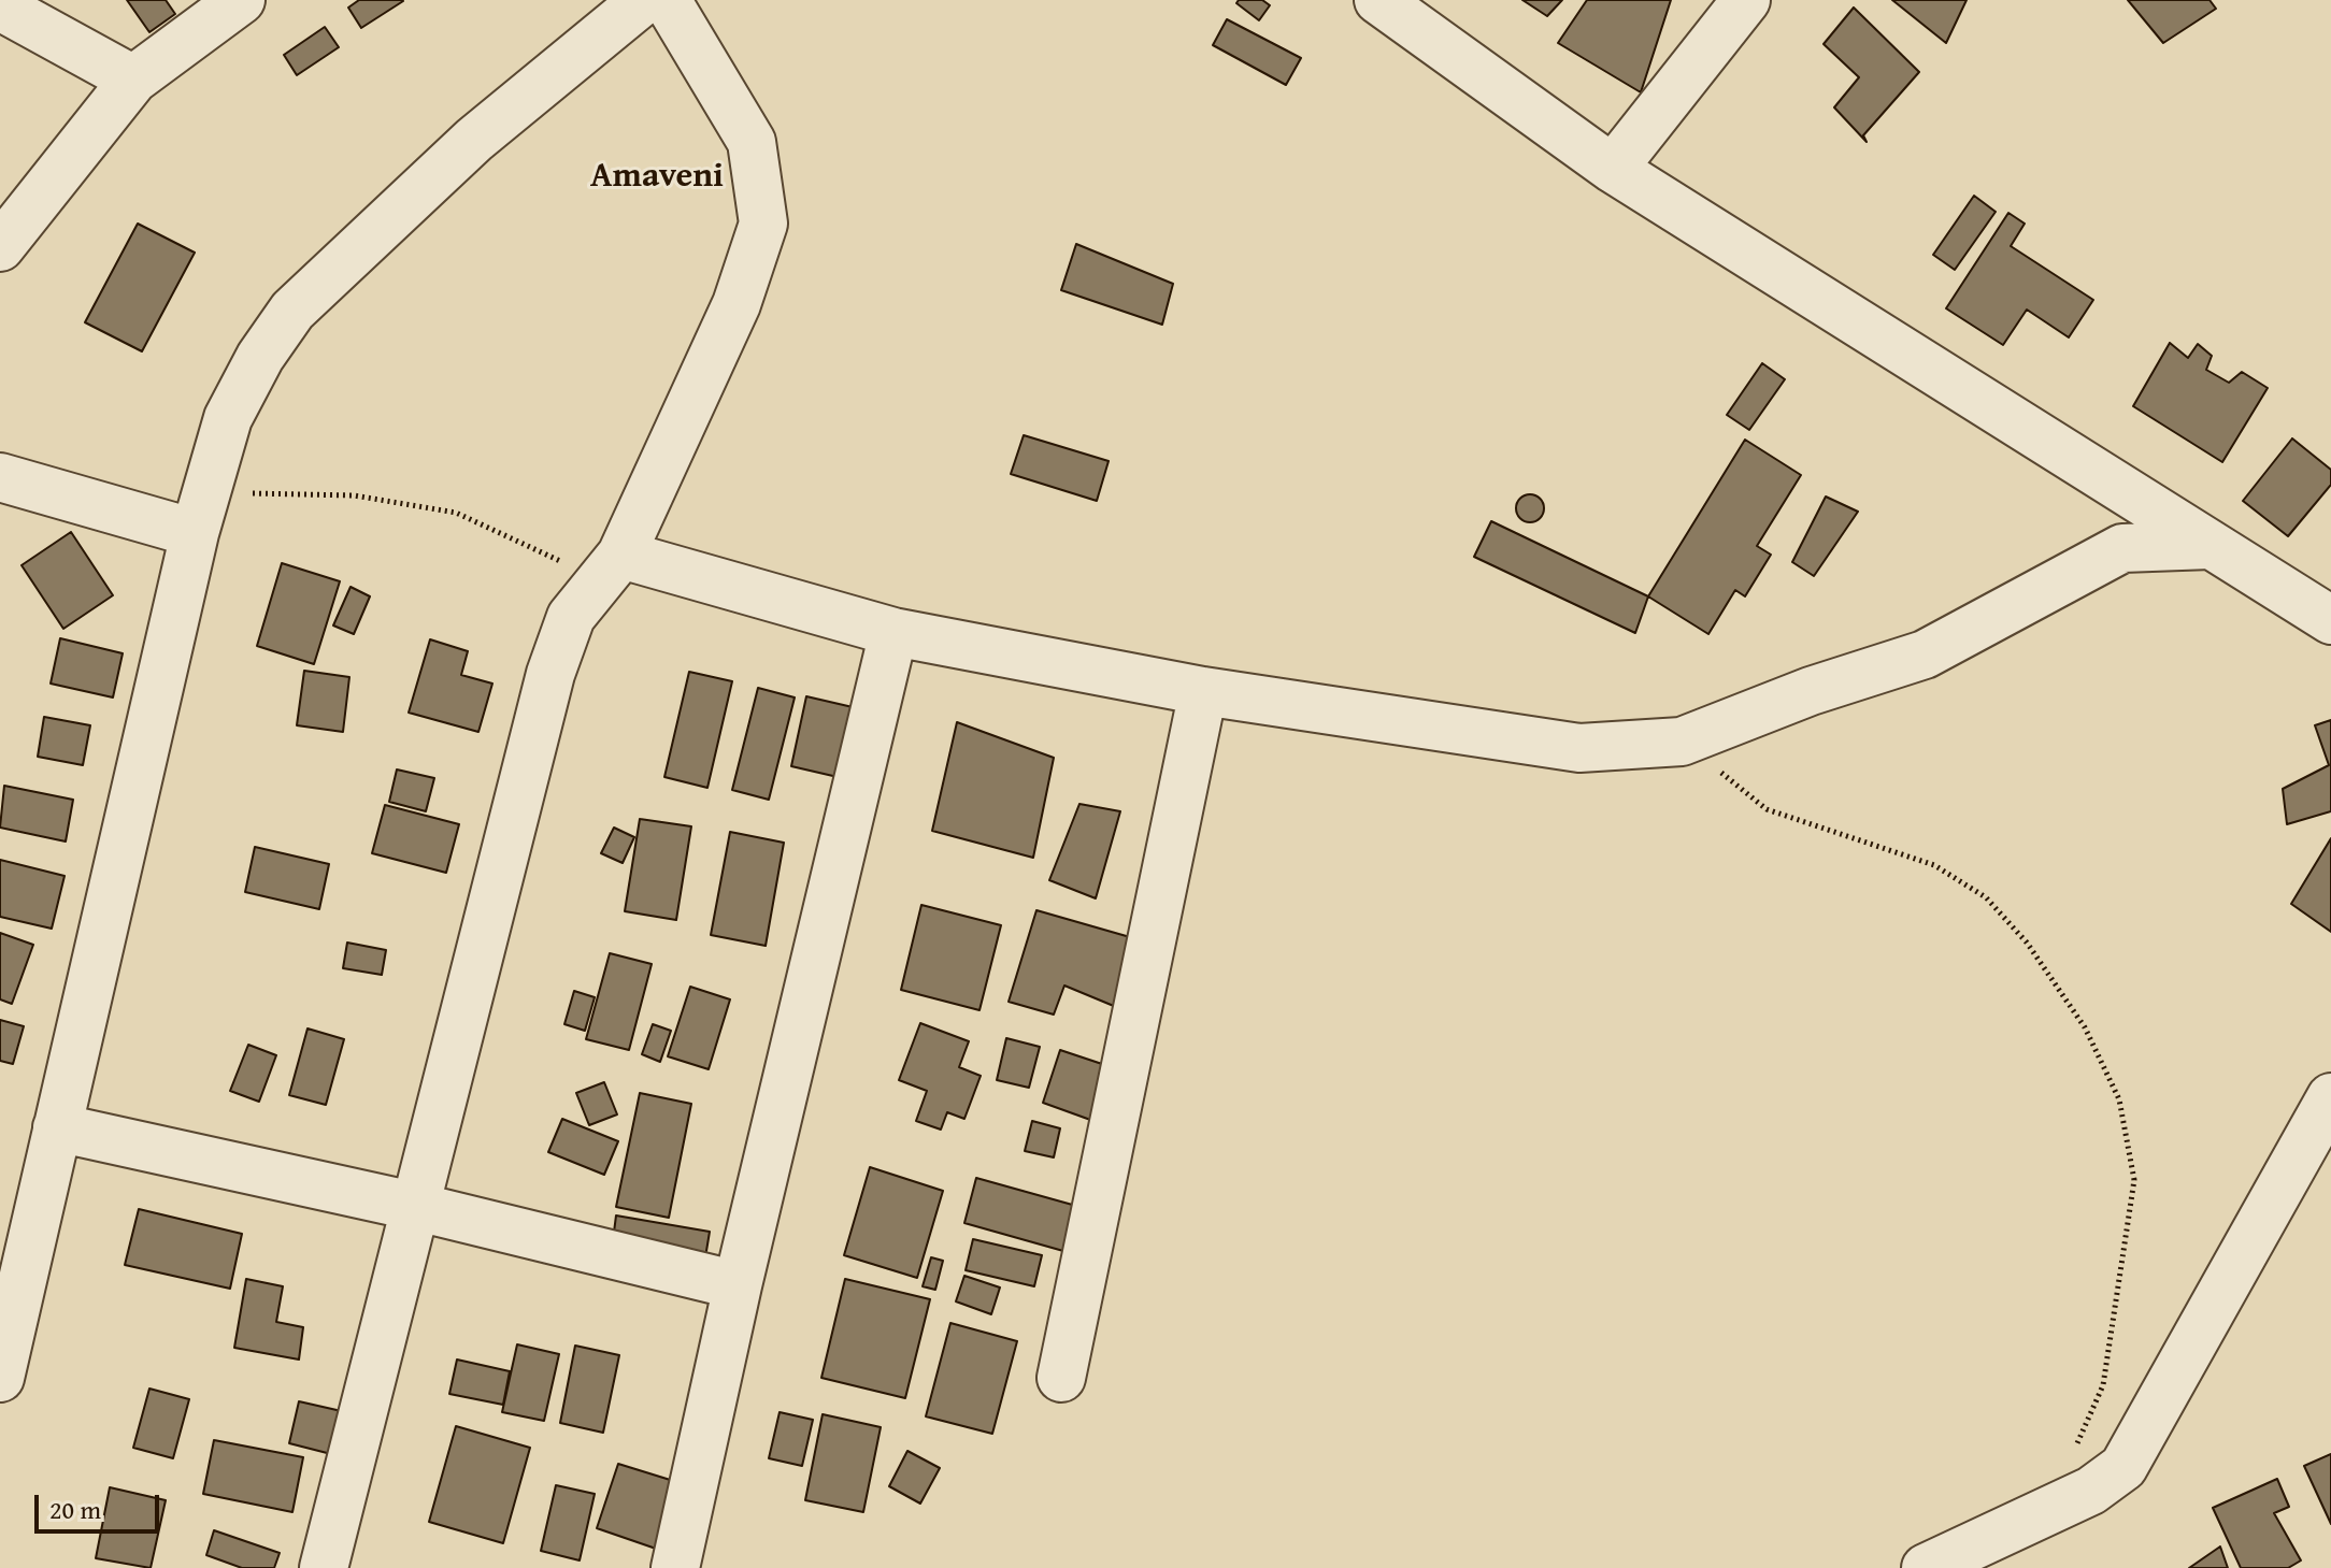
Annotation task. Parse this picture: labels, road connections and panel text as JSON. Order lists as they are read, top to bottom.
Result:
{
  "districts": ["Amaveni"],
  "scale_bar": "20 m"
}
